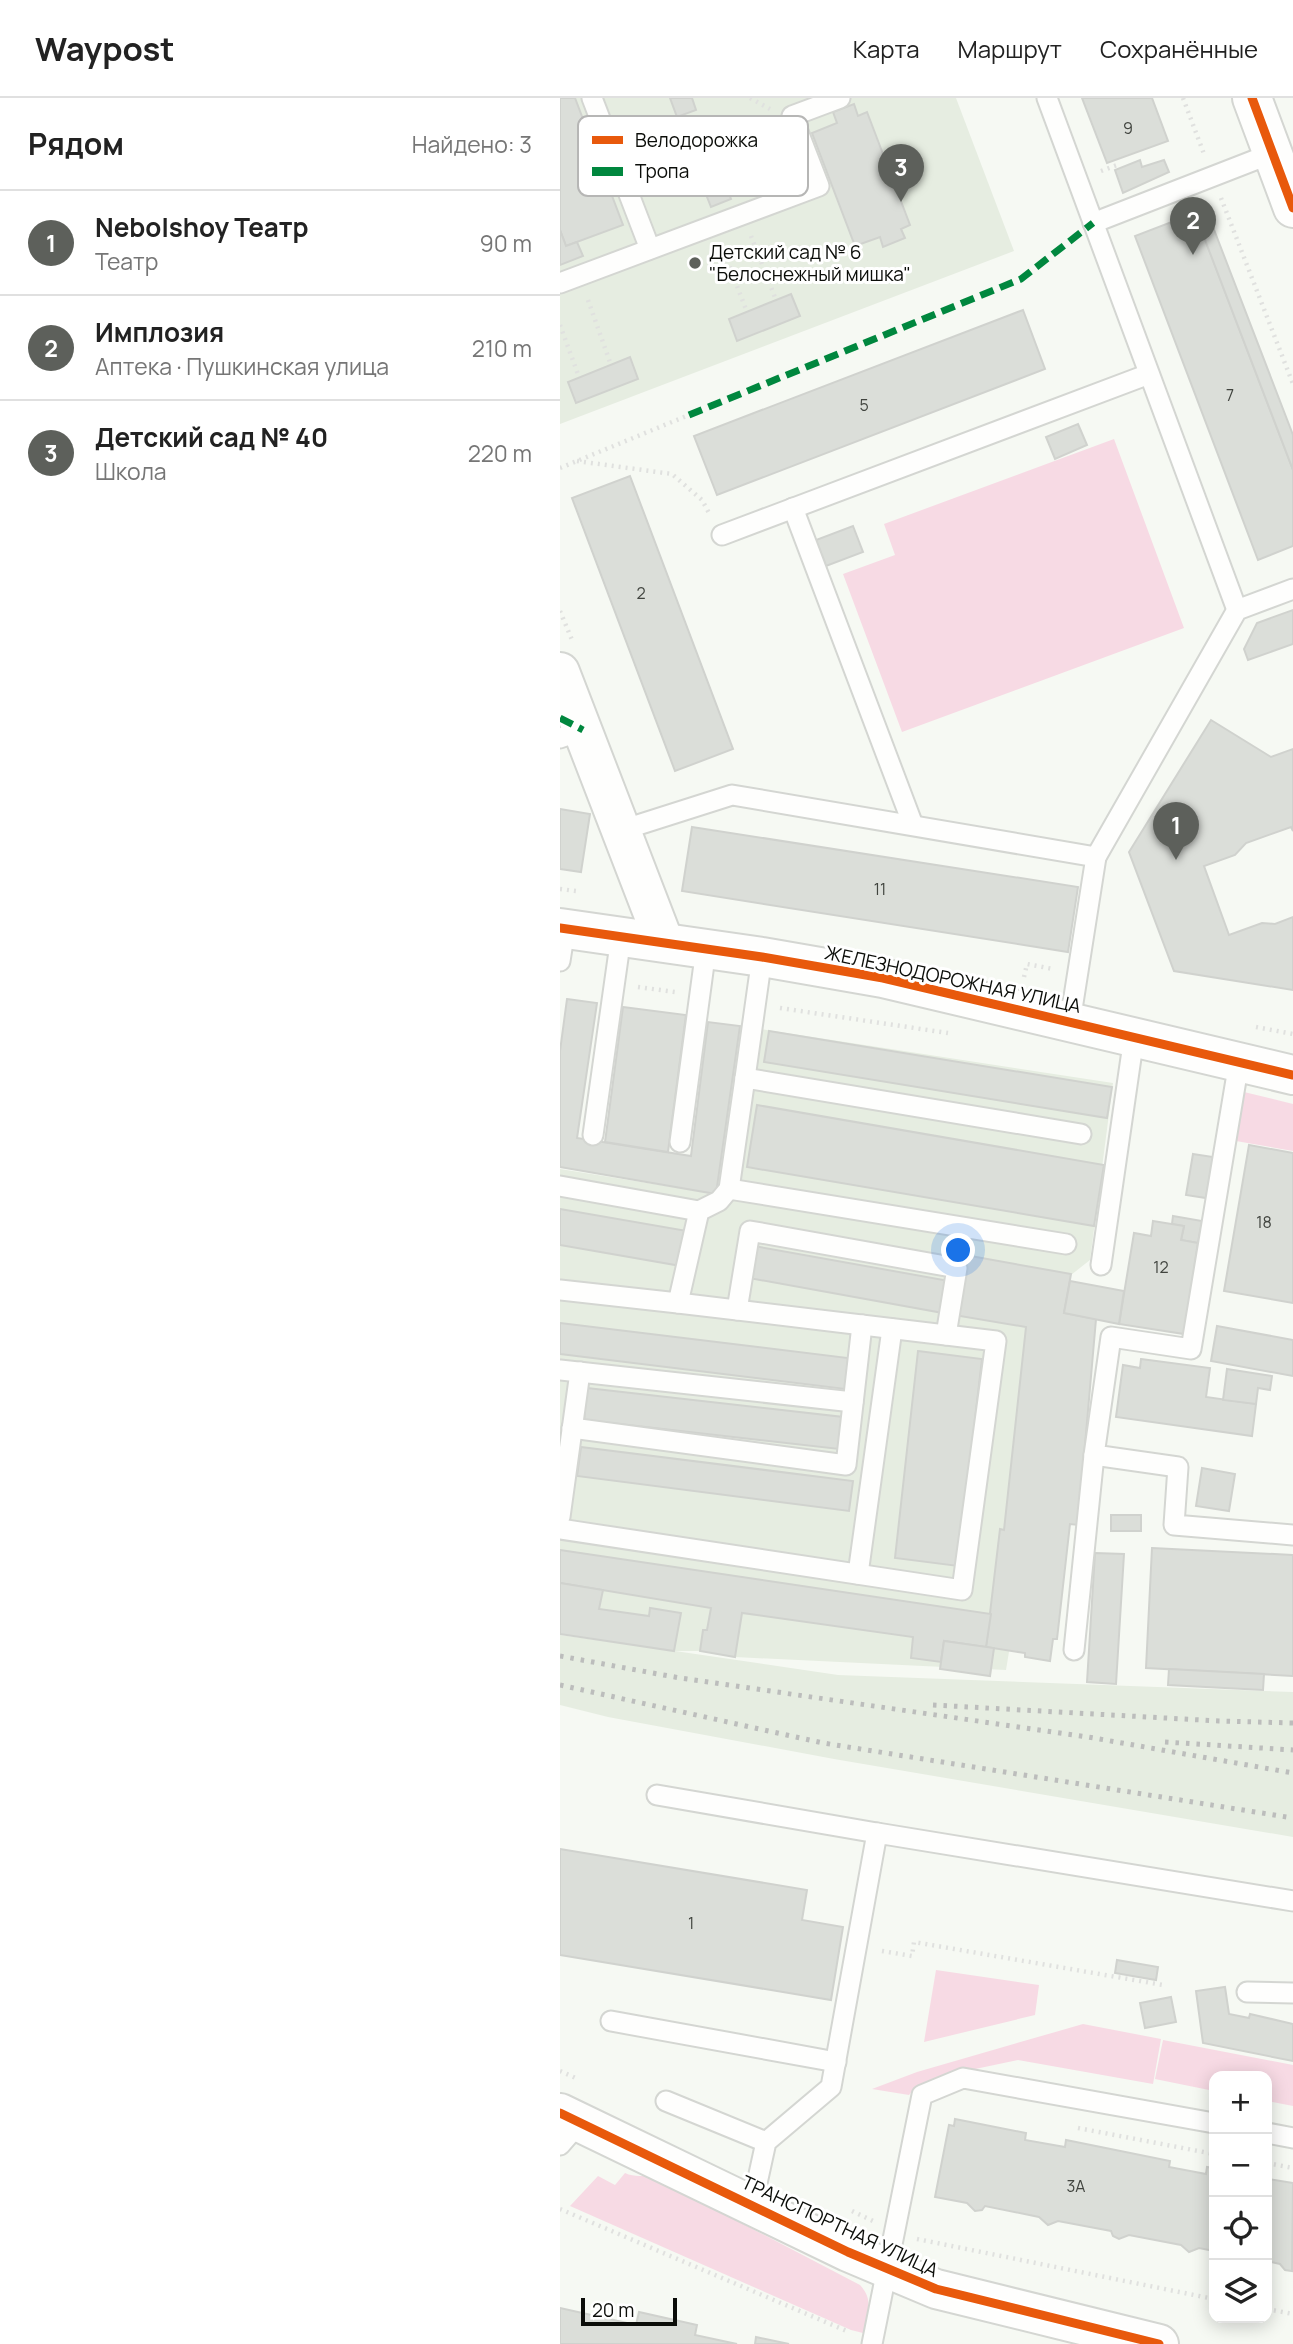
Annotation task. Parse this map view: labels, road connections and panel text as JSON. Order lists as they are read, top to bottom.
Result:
{
  "streets": {
    "street": ["ЖЕЛЕЗНОДОРОЖНАЯ УЛИЦА", "ТРАНСПОРТНАЯ УЛИЦА"]
  },
  "places": ["Детский сад № 6 \"Белоснежный мишка\""],
  "house_numbers": [
    "9",
    "7",
    "5",
    "2",
    "11",
    "18",
    "12",
    "1",
    "3А"
  ],
  "legend": ["Велодорожка", "Тропа"],
  "scale_bar": "20 m",
  "page": {
    "header": "Waypost",
    "nav": ["Карта", "Маршрут", "Сохранённые"],
    "heading": ["Рядом", "Найдено: 3"],
    "pins": ["3", "2", "1"],
    "list": [
      {
        "mark": "1",
        "name": "Nebolshoy Театр",
        "note": "Театр",
        "value": "90 m"
      },
      {
        "mark": "2",
        "name": "Имплозия",
        "note": "Аптека · Пушкинская улица",
        "value": "210 m"
      },
      {
        "mark": "3",
        "name": "Детский сад № 40",
        "note": "Школа",
        "value": "220 m"
      }
    ],
    "map_buttons": ["+", "−"],
    "scale": "20 m"
  }
}
